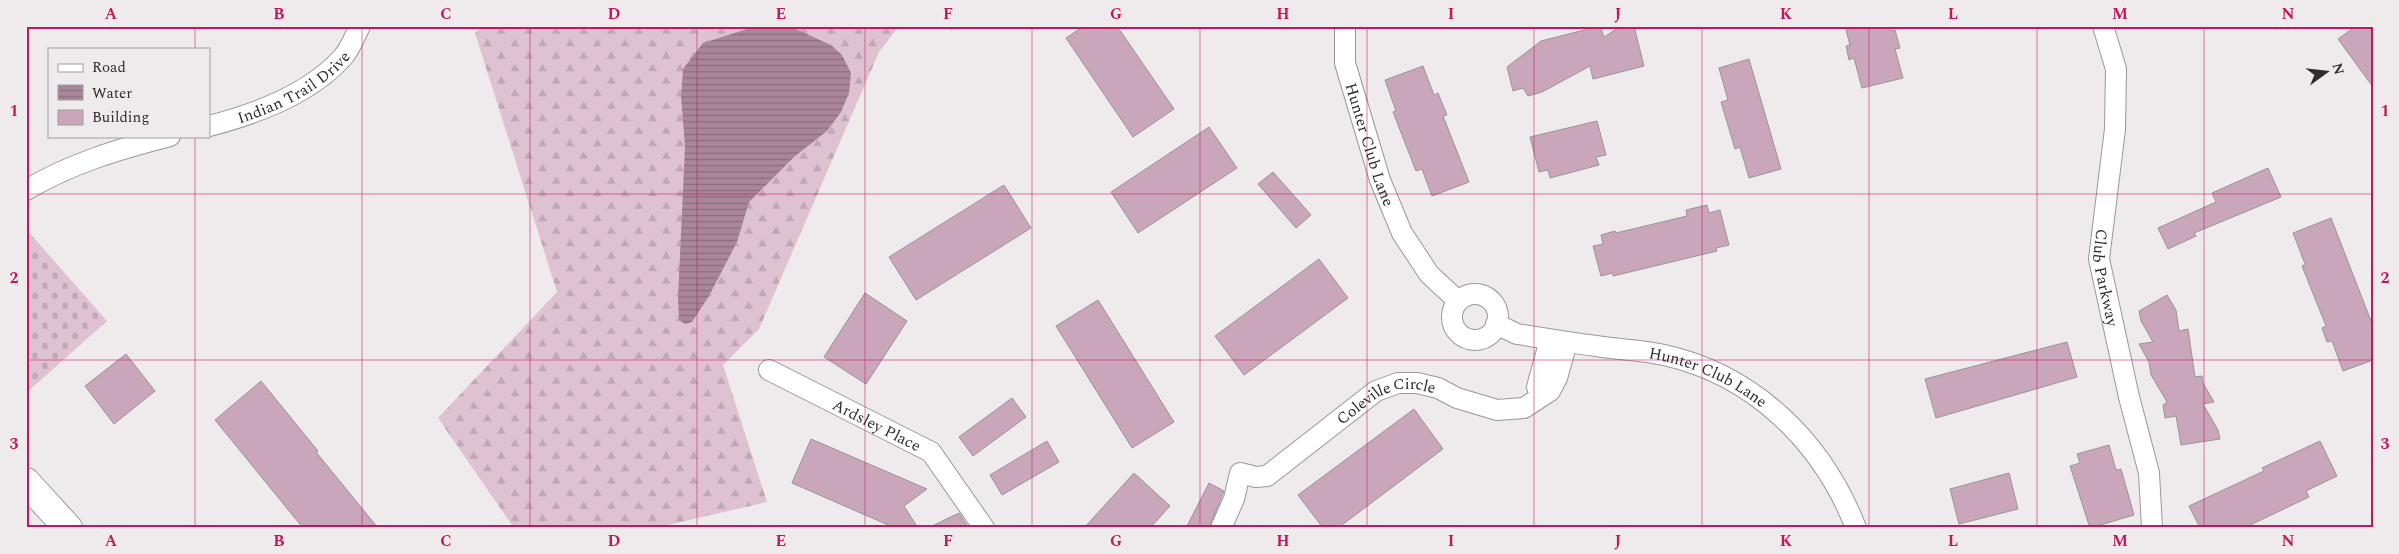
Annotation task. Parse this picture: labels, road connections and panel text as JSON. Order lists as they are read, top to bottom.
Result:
{
  "streets": {
    "street": [
      "Indian Trail Drive",
      "Hunter Club Lane",
      "Club Parkway",
      "Coleville Circle",
      "Ardsley Place"
    ]
  },
  "crossings": [
    ["Hunter Club Lane", "Coleville Circle"]
  ],
  "legend": ["Road", "Water", "Building"],
  "north": "right",
  "grid": {
    "columns": [
      "A",
      "B",
      "C",
      "D",
      "E",
      "F",
      "G",
      "H",
      "I",
      "J",
      "K",
      "L",
      "M",
      "N"
    ],
    "rows": ["1", "2", "3"]
  }
}
